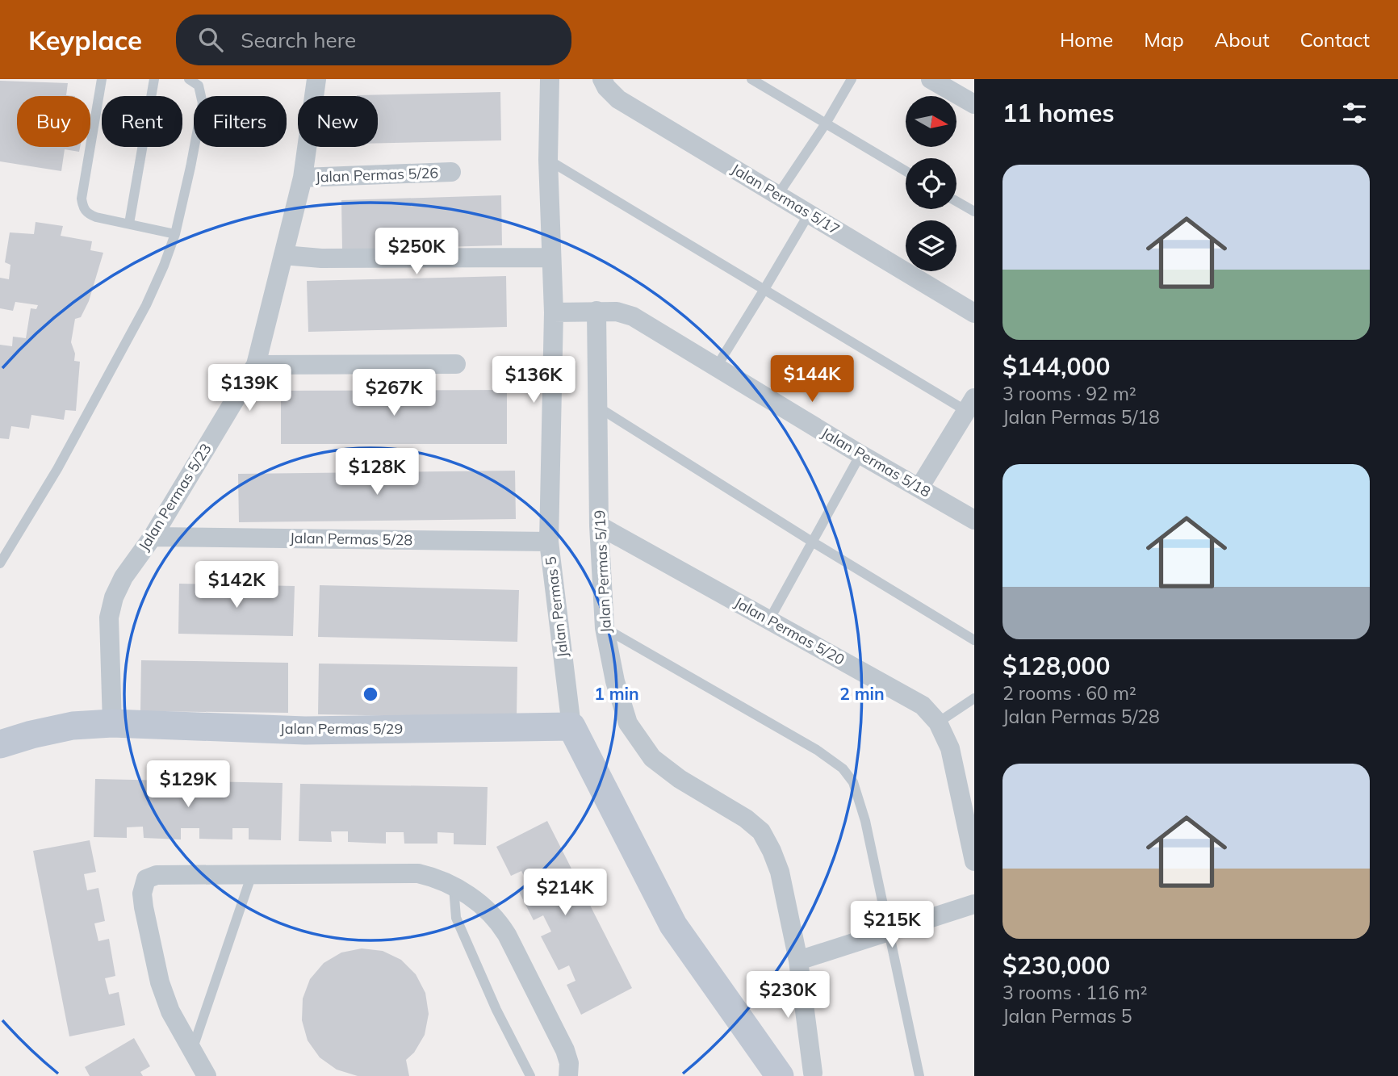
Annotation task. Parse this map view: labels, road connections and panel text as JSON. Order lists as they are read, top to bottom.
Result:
{
  "streets": {
    "street": [
      "Jalan Permas 5/26",
      "Jalan Permas 5/17",
      "Jalan Permas 5/18",
      "Jalan Permas 5/23",
      "Jalan Permas 5/28",
      "Jalan Permas 5/19",
      "Jalan Permas 5",
      "Jalan Permas 5/20",
      "Jalan Permas 5/29"
    ]
  },
  "crossings": [
    ["Jalan Permas 5/26", "Jalan Permas 5/23"],
    ["Jalan Permas 5/18", "Jalan Permas 5/19"],
    ["Jalan Permas 5/18", "Jalan Permas 5"],
    ["Jalan Permas 5/23", "Jalan Permas 5/28"],
    ["Jalan Permas 5/23", "Jalan Permas 5/29"],
    ["Jalan Permas 5/28", "Jalan Permas 5"],
    ["Jalan Permas 5/19", "Jalan Permas 5/20"],
    ["Jalan Permas 5", "Jalan Permas 5/29"]
  ],
  "north": "right",
  "page": {
    "header": "Keyplace",
    "search": "Search here",
    "nav": [
      "Home",
      "Map",
      "About",
      "Contact"
    ],
    "heading": "11 homes",
    "chip": [
      "Buy",
      "Rent",
      "Filters",
      "New"
    ],
    "list": [
      {
        "name": "$144,000",
        "note": "3 rooms · 92 m² · Jalan Permas 5/18"
      },
      {
        "name": "$128,000",
        "note": "2 rooms · 60 m² · Jalan Permas 5/28"
      },
      {
        "name": "$230,000",
        "note": "3 rooms · 116 m² · Jalan Permas 5"
      }
    ],
    "price": [
      "$250K",
      "$144K",
      "$136K",
      "$139K",
      "$267K",
      "$128K",
      "$142K",
      "$129K",
      "$214K",
      "$215K",
      "$230K"
    ]
  },
  "rings": ["1 min", "2 min"]
}
